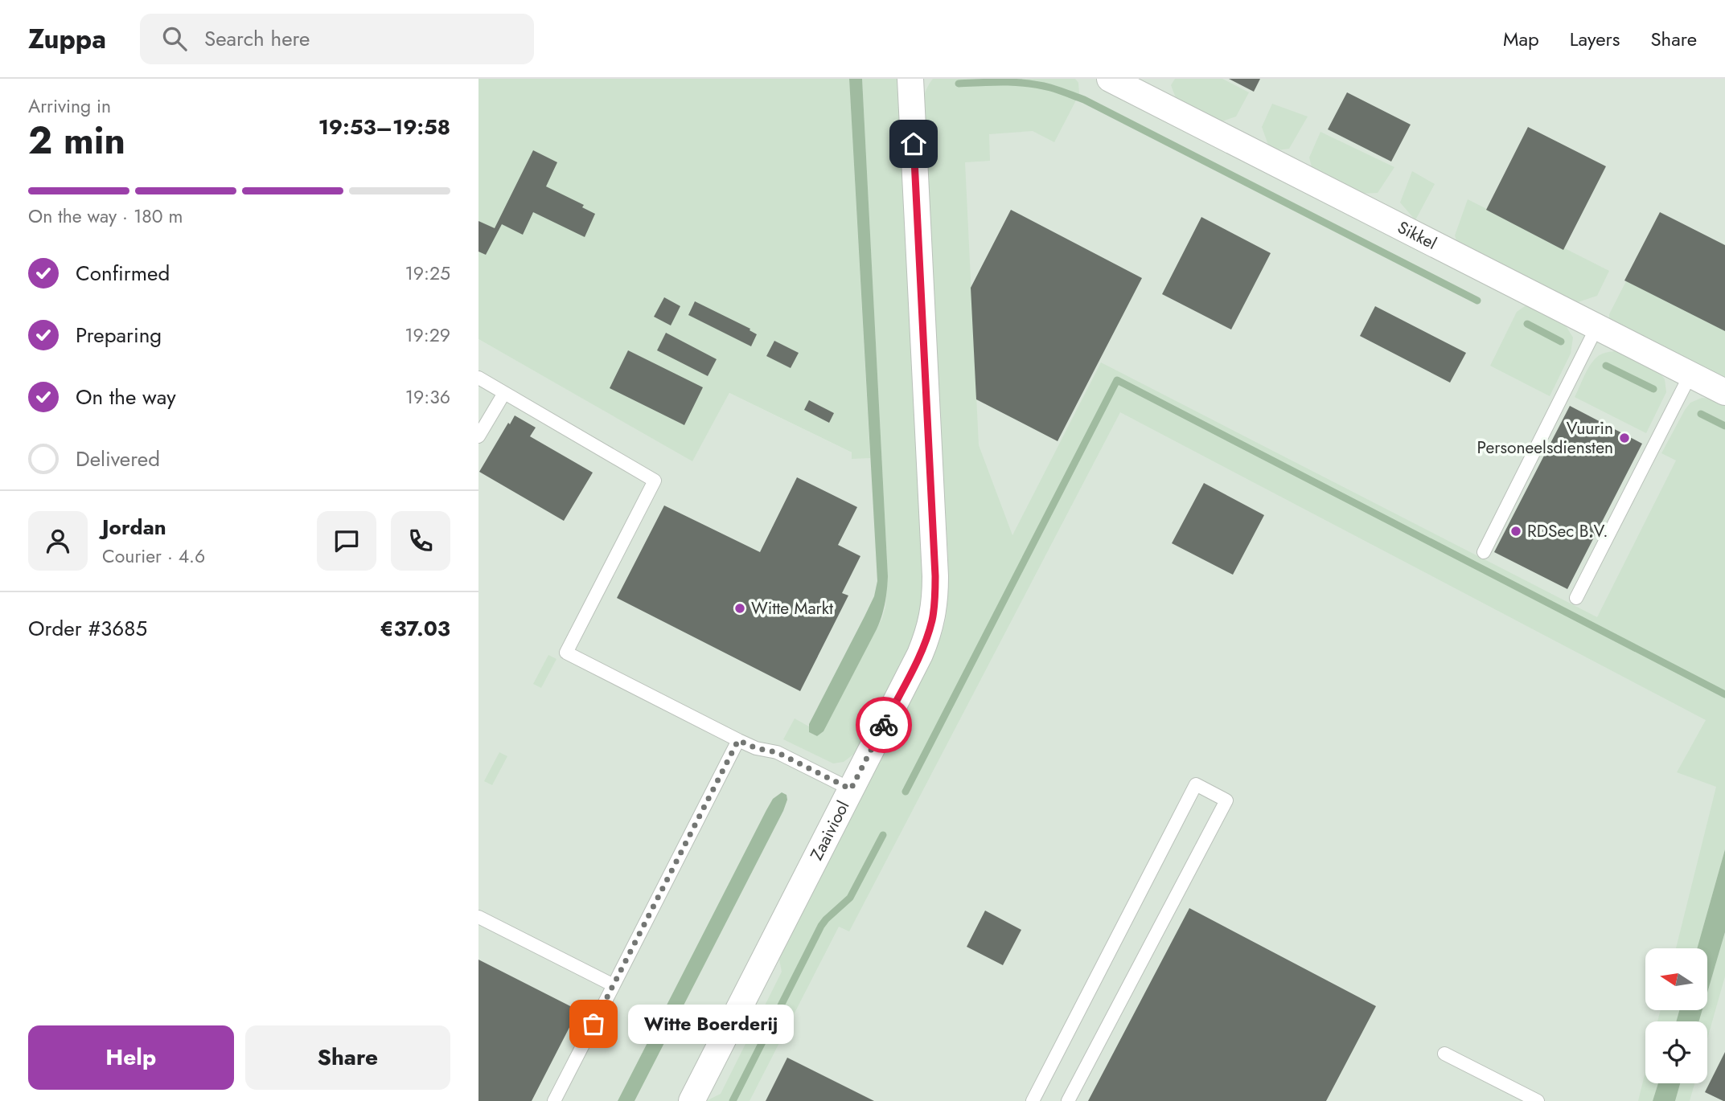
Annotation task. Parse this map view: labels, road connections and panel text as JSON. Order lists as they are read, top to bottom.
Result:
{
  "streets": {
    "street": ["Sikkel", "Zaaiviool"]
  },
  "places": [
    "Vuurin Personeelsdiensten",
    "RDSec B.V.",
    "Witte Markt",
    "Witte Boerderij"
  ],
  "north": "left",
  "page": {
    "header": "Zuppa",
    "search": "Search here",
    "nav": ["Map", "Layers", "Share"],
    "heading": ["2 min", "Arriving in", "19:53–19:58"],
    "panel": [
      "Jordan",
      "Courier · 4.6",
      "Order #3685",
      "€37.03"
    ],
    "bar": "On the way · 180 m",
    "list": [
      ["Confirmed", "19:25"],
      ["Preparing", "19:29"],
      ["On the way", "19:36"],
      "Delivered"
    ],
    "bubble": "Witte Boerderij",
    "buttons": ["Help", "Share"]
  }
}
